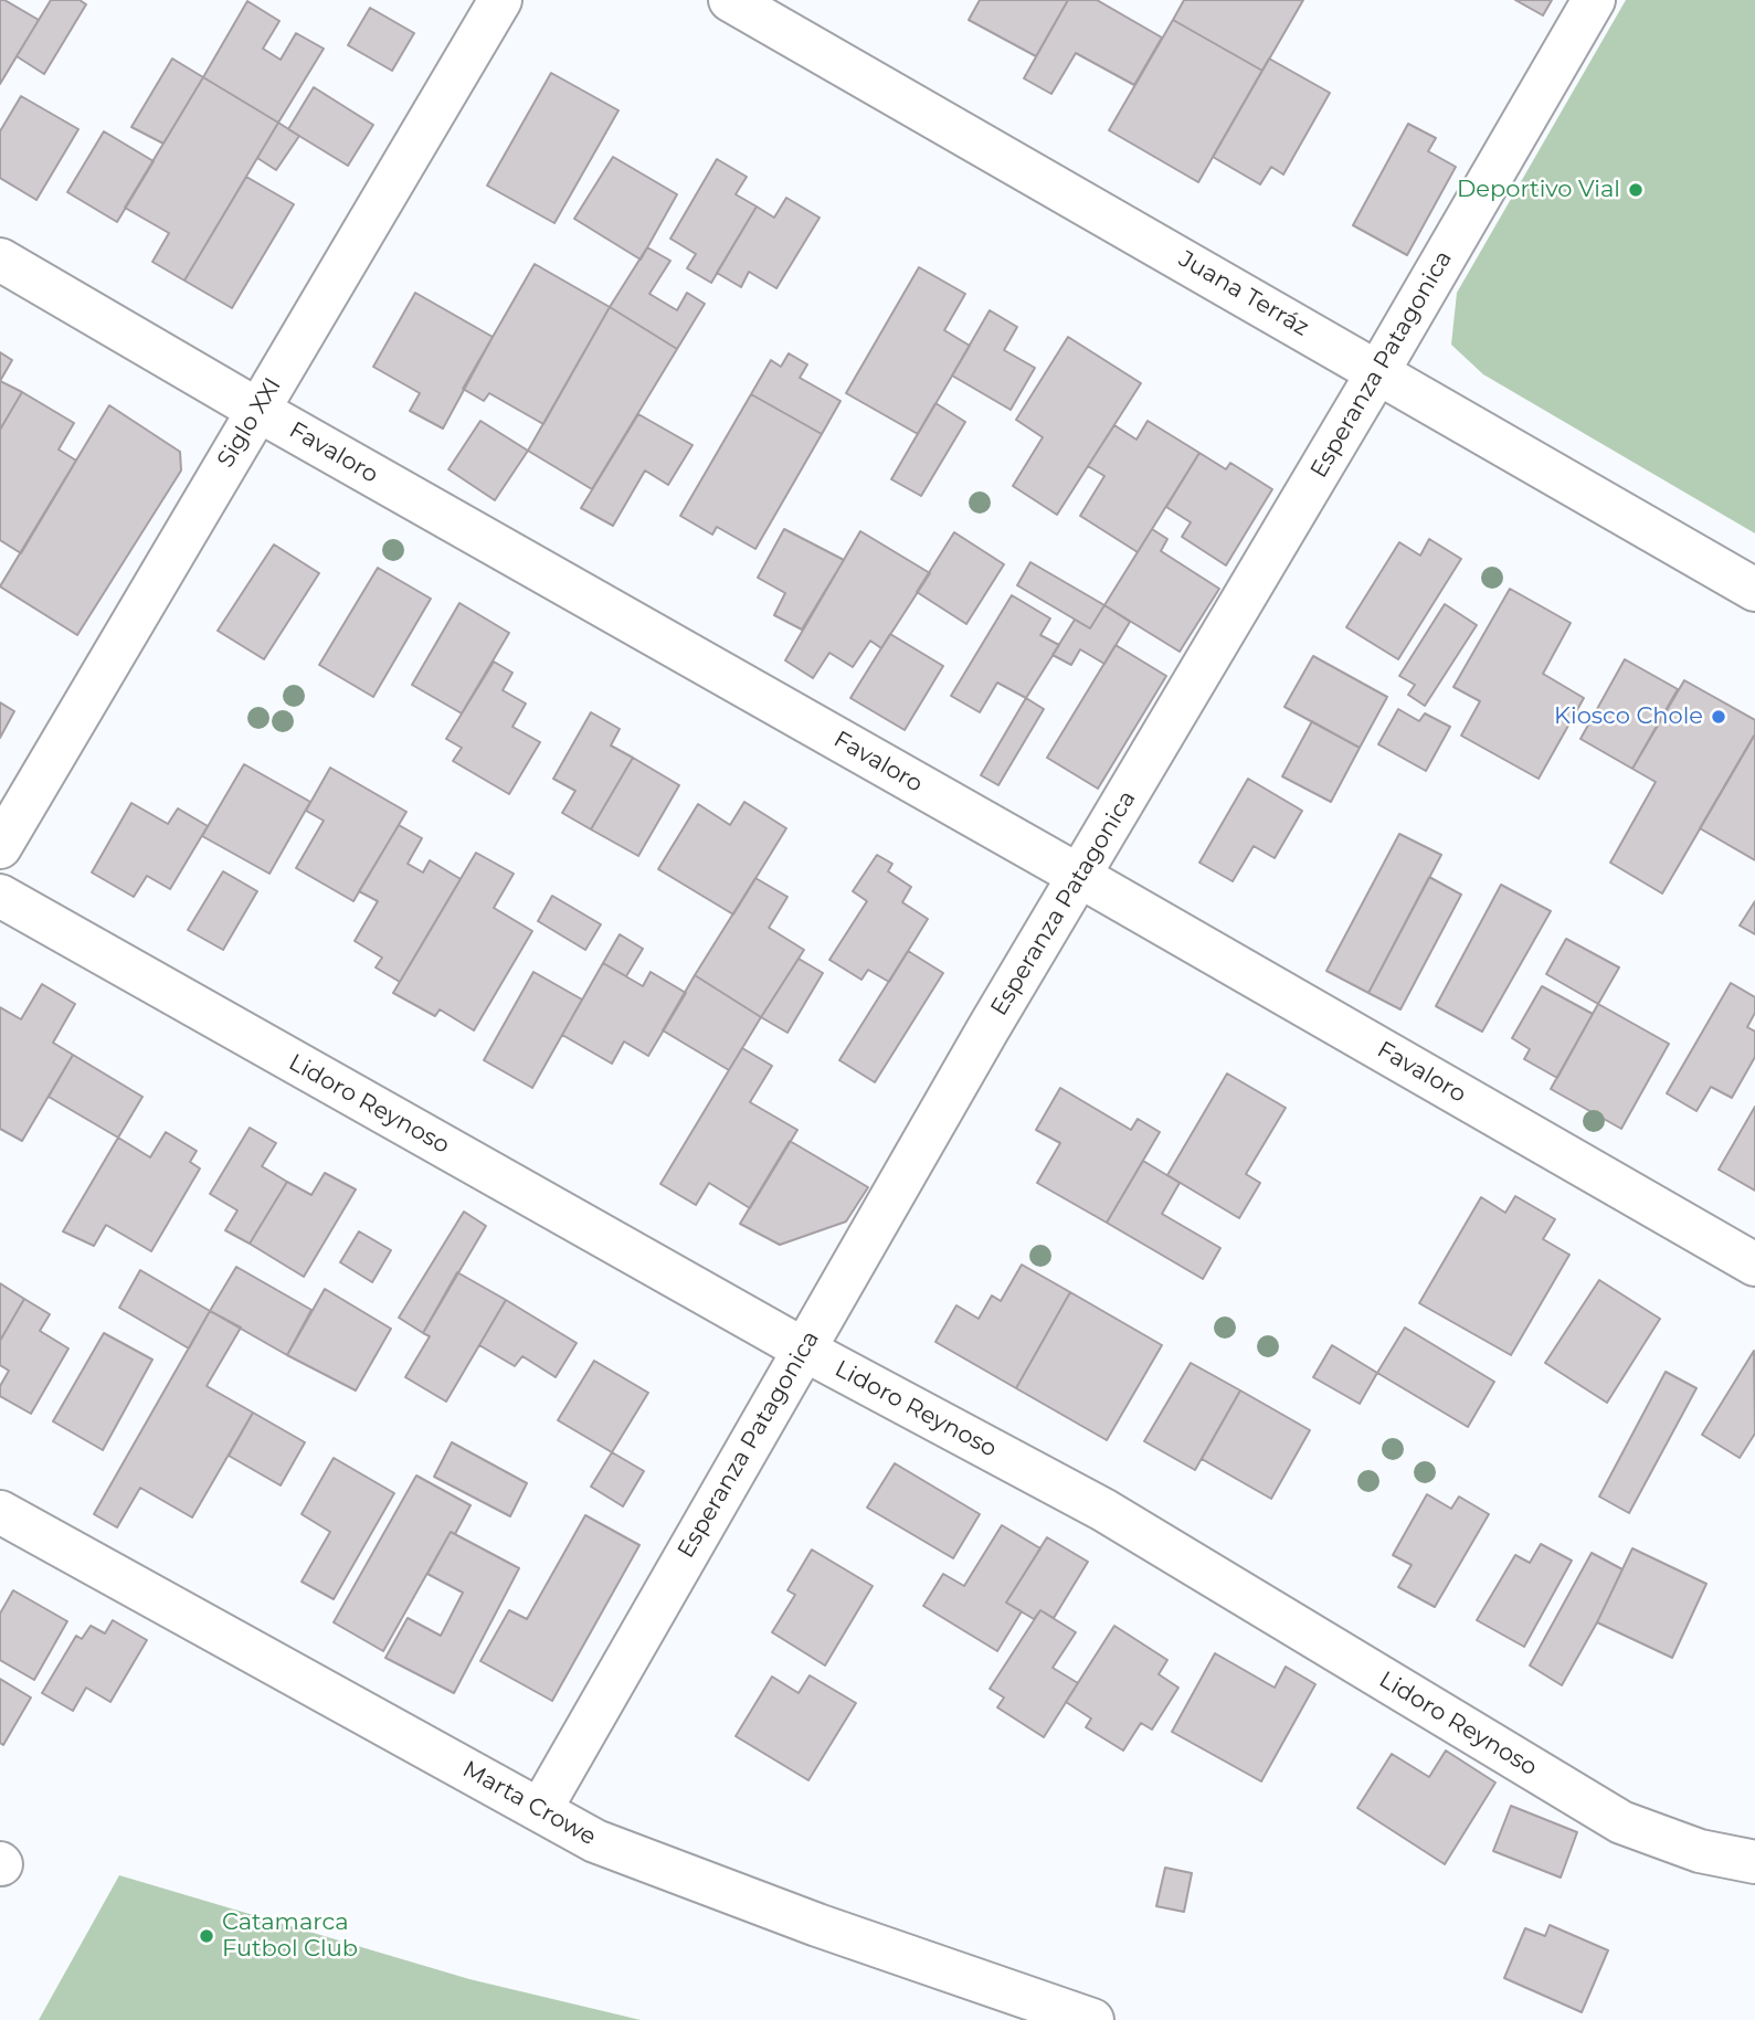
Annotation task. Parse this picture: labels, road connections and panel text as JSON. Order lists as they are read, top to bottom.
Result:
{
  "streets": {
    "street": [
      "Juana Terráz",
      "Esperanza Patagonica",
      "Siglo XXI",
      "Favaloro",
      "Lidoro Reynoso",
      "Marta Crowe"
    ]
  },
  "crossings": [
    ["Juana Terráz", "Esperanza Patagonica"],
    ["Esperanza Patagonica", "Favaloro"],
    ["Esperanza Patagonica", "Lidoro Reynoso"],
    ["Esperanza Patagonica", "Marta Crowe"],
    ["Siglo XXI", "Favaloro"]
  ],
  "places": ["Deportivo Vial", "Kiosco Chole", "Catamarca Futbol Club"]
}
